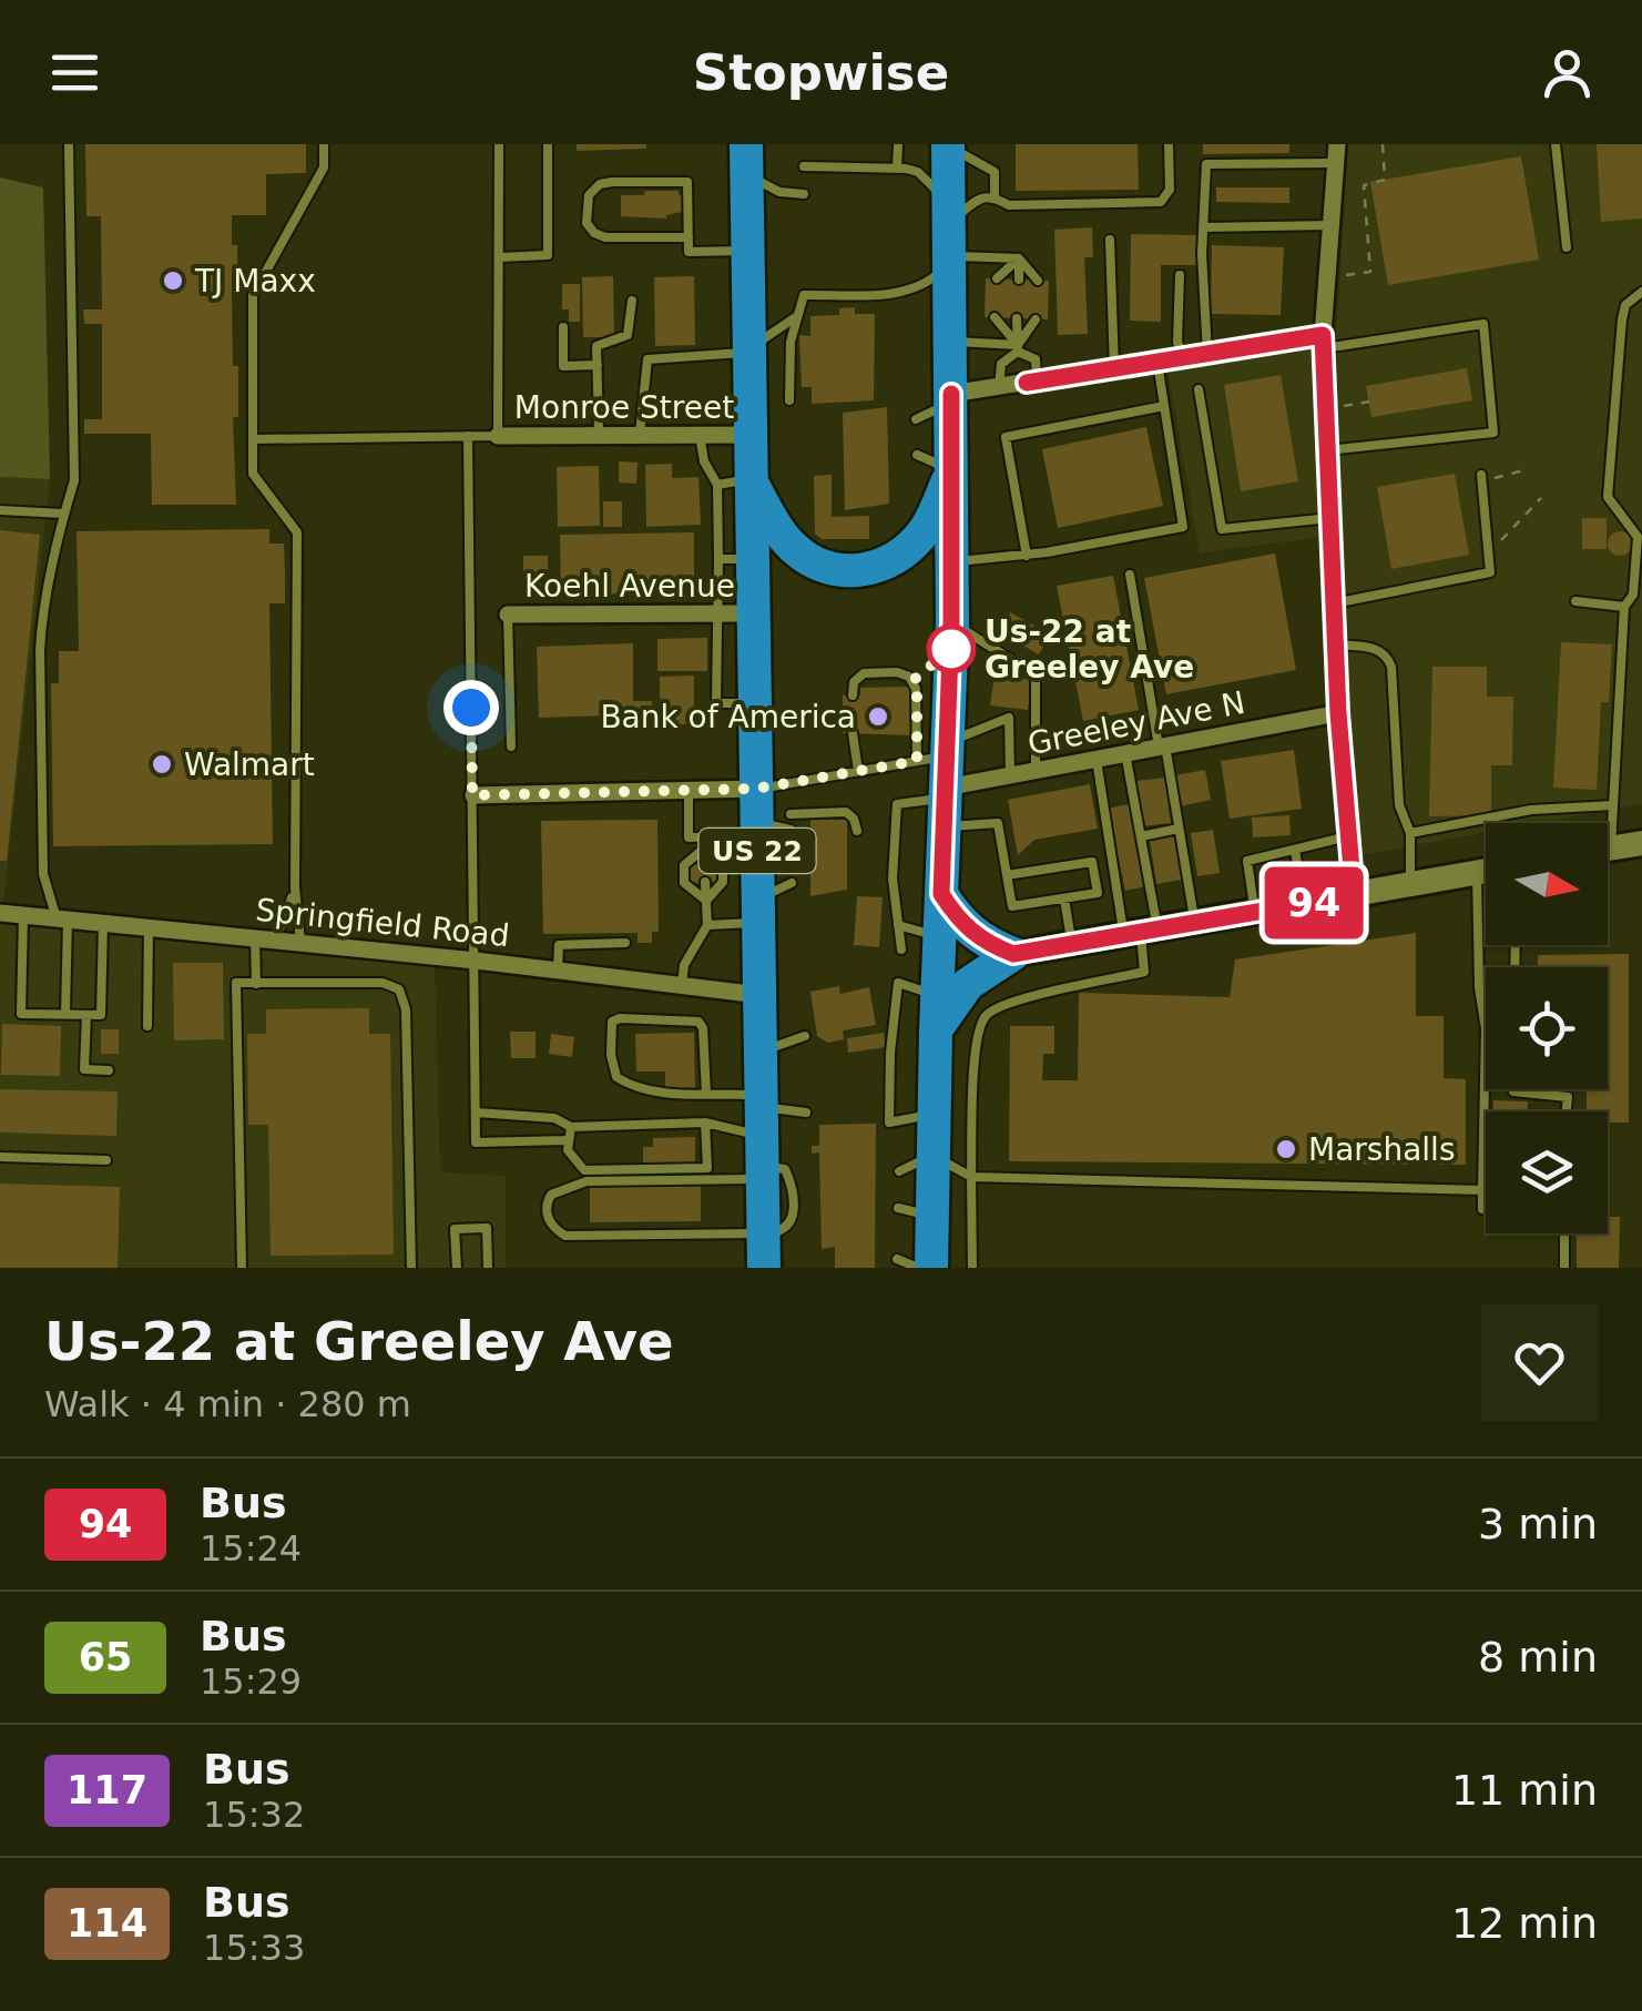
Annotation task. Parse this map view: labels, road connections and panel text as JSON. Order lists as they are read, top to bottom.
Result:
{
  "streets": {
    "highway": ["US 22"],
    "street": [
      "Monroe Street",
      "Koehl Avenue",
      "Greeley Ave N",
      "Springfield Road"
    ]
  },
  "crossings": [
    ["Monroe Street", "US 22"],
    ["Koehl Avenue", "US 22"],
    ["US 22", "Springfield Road"]
  ],
  "places": [
    "TJ Maxx",
    "Us-22 at Greeley Ave",
    "Bank of America",
    "Walmart",
    "Marshalls"
  ],
  "lines": ["bus line 94"],
  "north": "right",
  "page": {
    "header": "Stopwise",
    "on_map": "94",
    "heading": ["Us-22 at Greeley Ave", "Walk · 4 min · 280 m"],
    "list": [
      {
        "mark": "94",
        "name": "Bus",
        "note": "15:24",
        "value": "3 min"
      },
      {
        "mark": "65",
        "name": "Bus",
        "note": "15:29",
        "value": "8 min"
      },
      {
        "mark": "117",
        "name": "Bus",
        "note": "15:32",
        "value": "11 min"
      },
      {
        "mark": "114",
        "name": "Bus",
        "note": "15:33",
        "value": "12 min"
      }
    ]
  }
}
